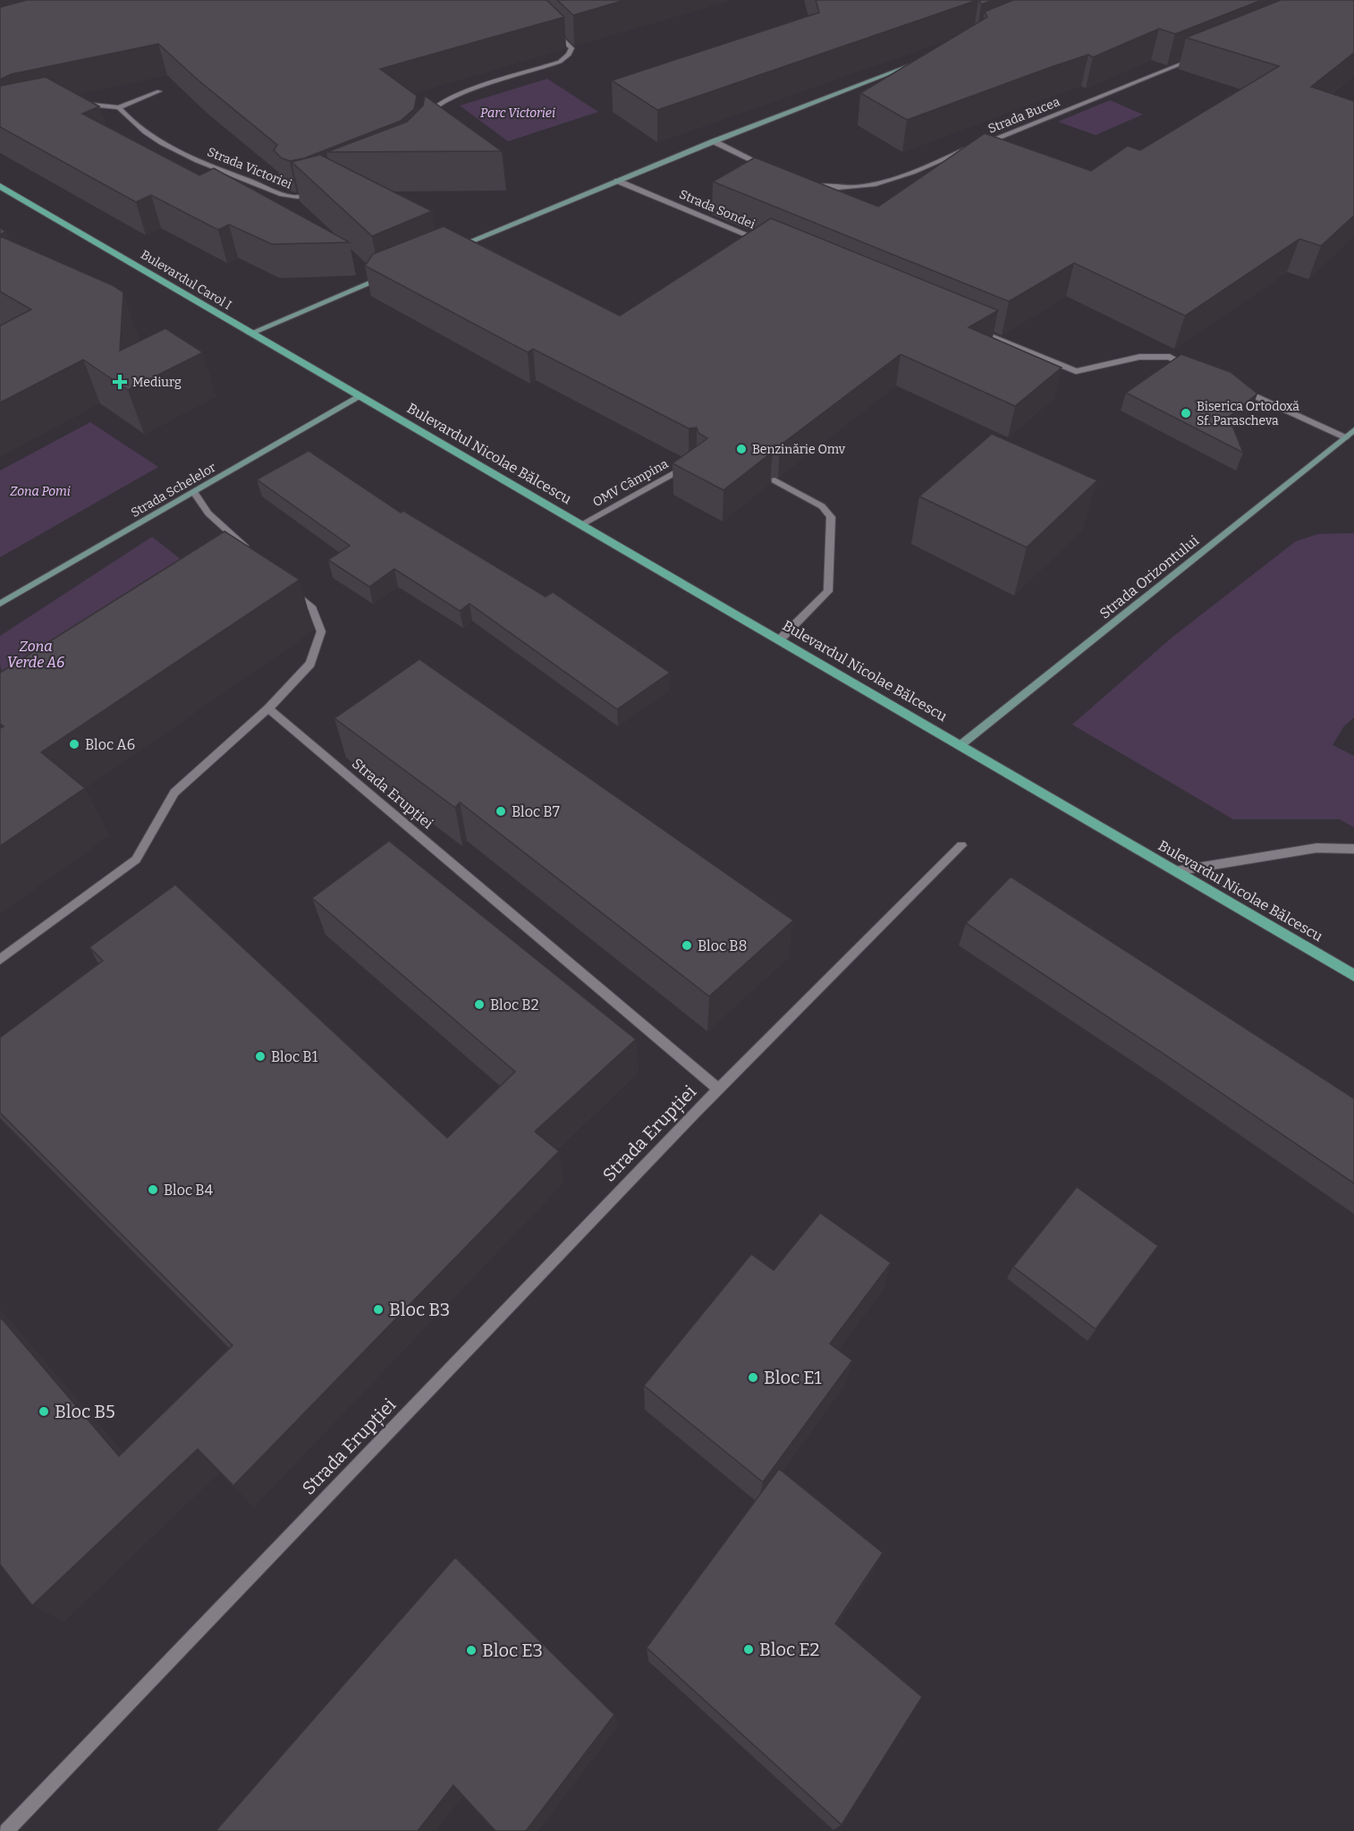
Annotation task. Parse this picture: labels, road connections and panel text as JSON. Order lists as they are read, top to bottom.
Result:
{
  "streets": {
    "main road": [
      "Bulevardul Carol I",
      "Bulevardul Nicolae Bălcescu",
      "Strada Schelelor",
      "Strada Orizontului"
    ],
    "street": [
      "Strada Bucea",
      "Strada Victoriei",
      "Strada Sondei",
      "OMV Câmpina",
      "Strada Erupției"
    ]
  },
  "crossings": [
    ["Bulevardul Carol I", "Bulevardul Nicolae Bălcescu"],
    ["Bulevardul Carol I", "Strada Schelelor"],
    ["Bulevardul Nicolae Bălcescu", "OMV Câmpina"],
    ["Bulevardul Nicolae Bălcescu", "Strada Schelelor"],
    ["Bulevardul Nicolae Bălcescu", "Strada Orizontului"]
  ],
  "parks": ["Parc Victoriei", "Zona Pomi", "Zona Verde A6"],
  "places": {
    "health": ["Mediurg"],
    "other": [
      "Biserica Ortodoxă Sf. Parascheva",
      "Benzinărie Omv",
      "Bloc A6",
      "Bloc B7",
      "Bloc B8",
      "Bloc B2",
      "Bloc B1",
      "Bloc B4",
      "Bloc B3",
      "Bloc E1",
      "Bloc B5",
      "Bloc E2",
      "Bloc E3"
    ]
  }
}
